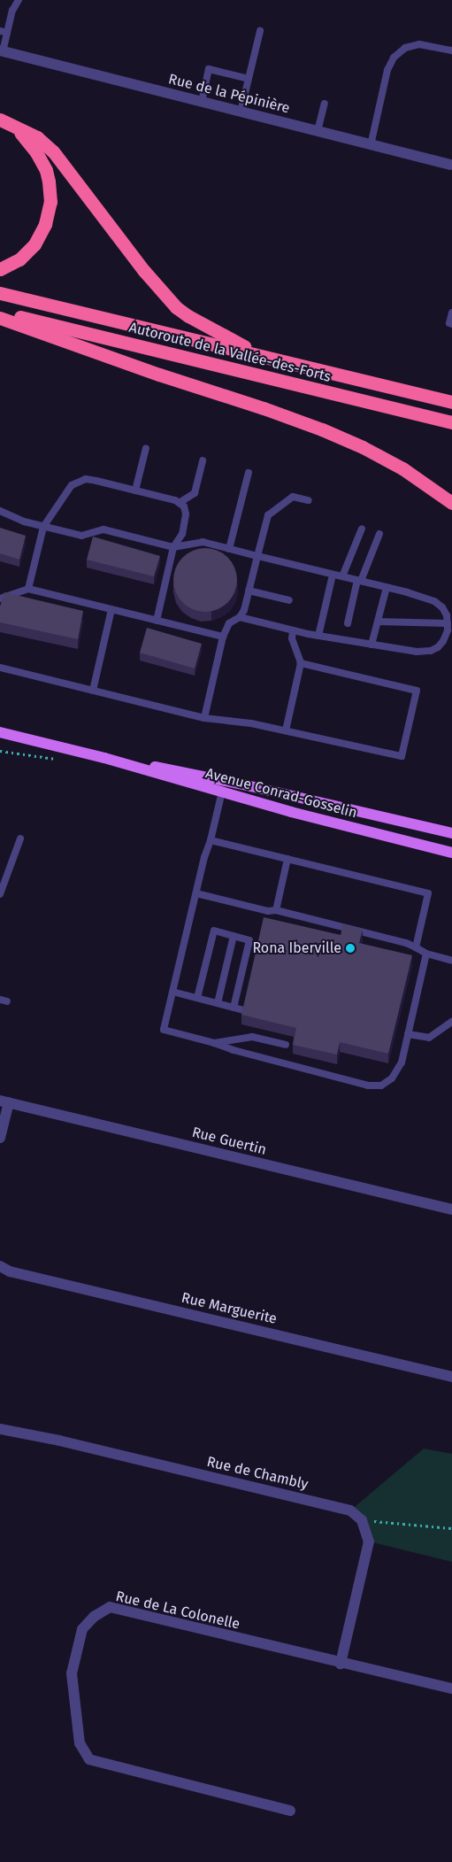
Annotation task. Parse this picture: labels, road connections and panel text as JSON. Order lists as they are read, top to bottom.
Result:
{
  "streets": {
    "highway": ["Autoroute de la Vallée-des-Forts"],
    "main road": ["Avenue Conrad-Gosselin"],
    "street": [
      "Rue de la Pépinière",
      "Rue Guertin",
      "Rue Marguerite",
      "Rue de Chambly",
      "Rue de La Colonelle"
    ]
  },
  "places": ["Rona Iberville"]
}
